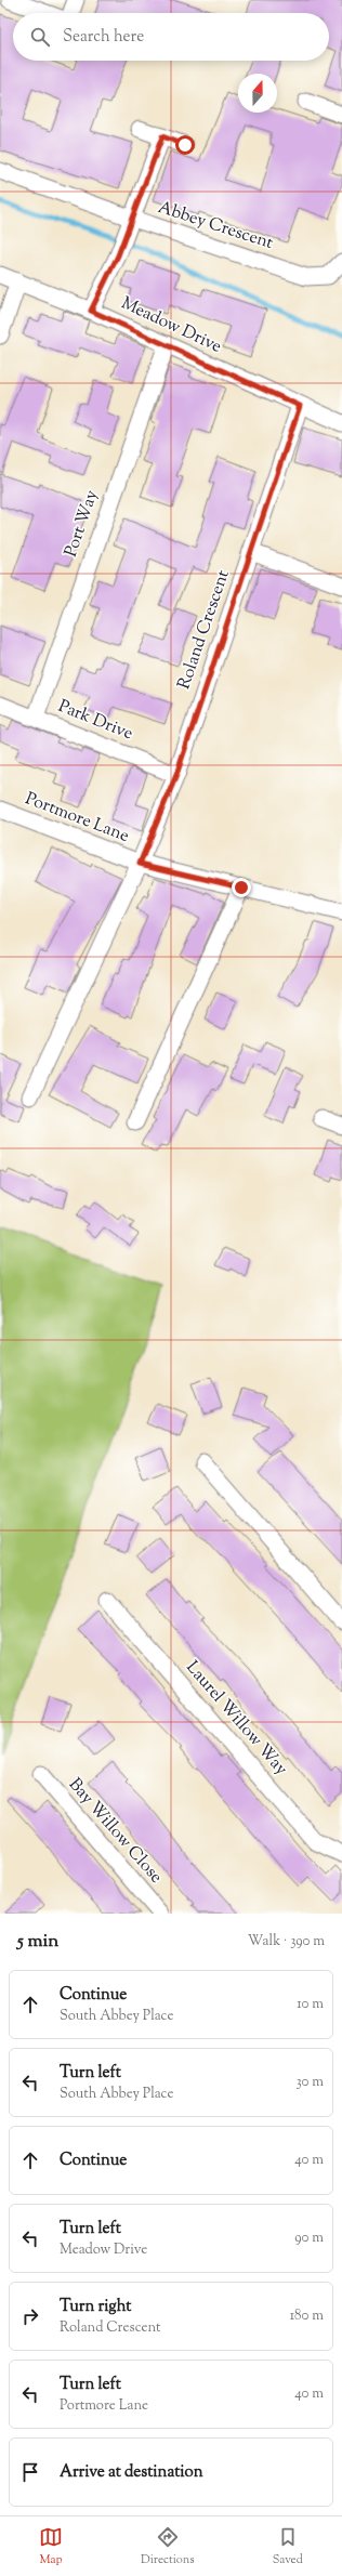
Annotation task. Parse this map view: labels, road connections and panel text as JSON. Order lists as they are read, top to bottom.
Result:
{
  "streets": {
    "street": [
      "Abbey Crescent",
      "Meadow Drive",
      "Port Way",
      "Roland Crescent",
      "Park Drive",
      "Portmore Lane",
      "Laurel Willow Way",
      "Bay Willow Close"
    ]
  },
  "crossings": [
    ["Meadow Drive", "Port Way"],
    ["Meadow Drive", "Roland Crescent"],
    ["Port Way", "Park Drive"],
    ["Roland Crescent", "Park Drive"],
    ["Roland Crescent", "Portmore Lane"]
  ],
  "north": "top",
  "page": {
    "search": "Search here",
    "heading": ["5 min", "Walk · 390 m"],
    "list": [
      ["Continue", "South Abbey Place", "10 m"],
      ["Turn left", "South Abbey Place", "30 m"],
      ["Continue", "40 m"],
      ["Turn left", "Meadow Drive", "90 m"],
      ["Turn right", "Roland Crescent", "180 m"],
      ["Turn left", "Portmore Lane", "40 m"],
      "Arrive at destination"
    ],
    "nav": ["Map", "Directions", "Saved"]
  }
}
